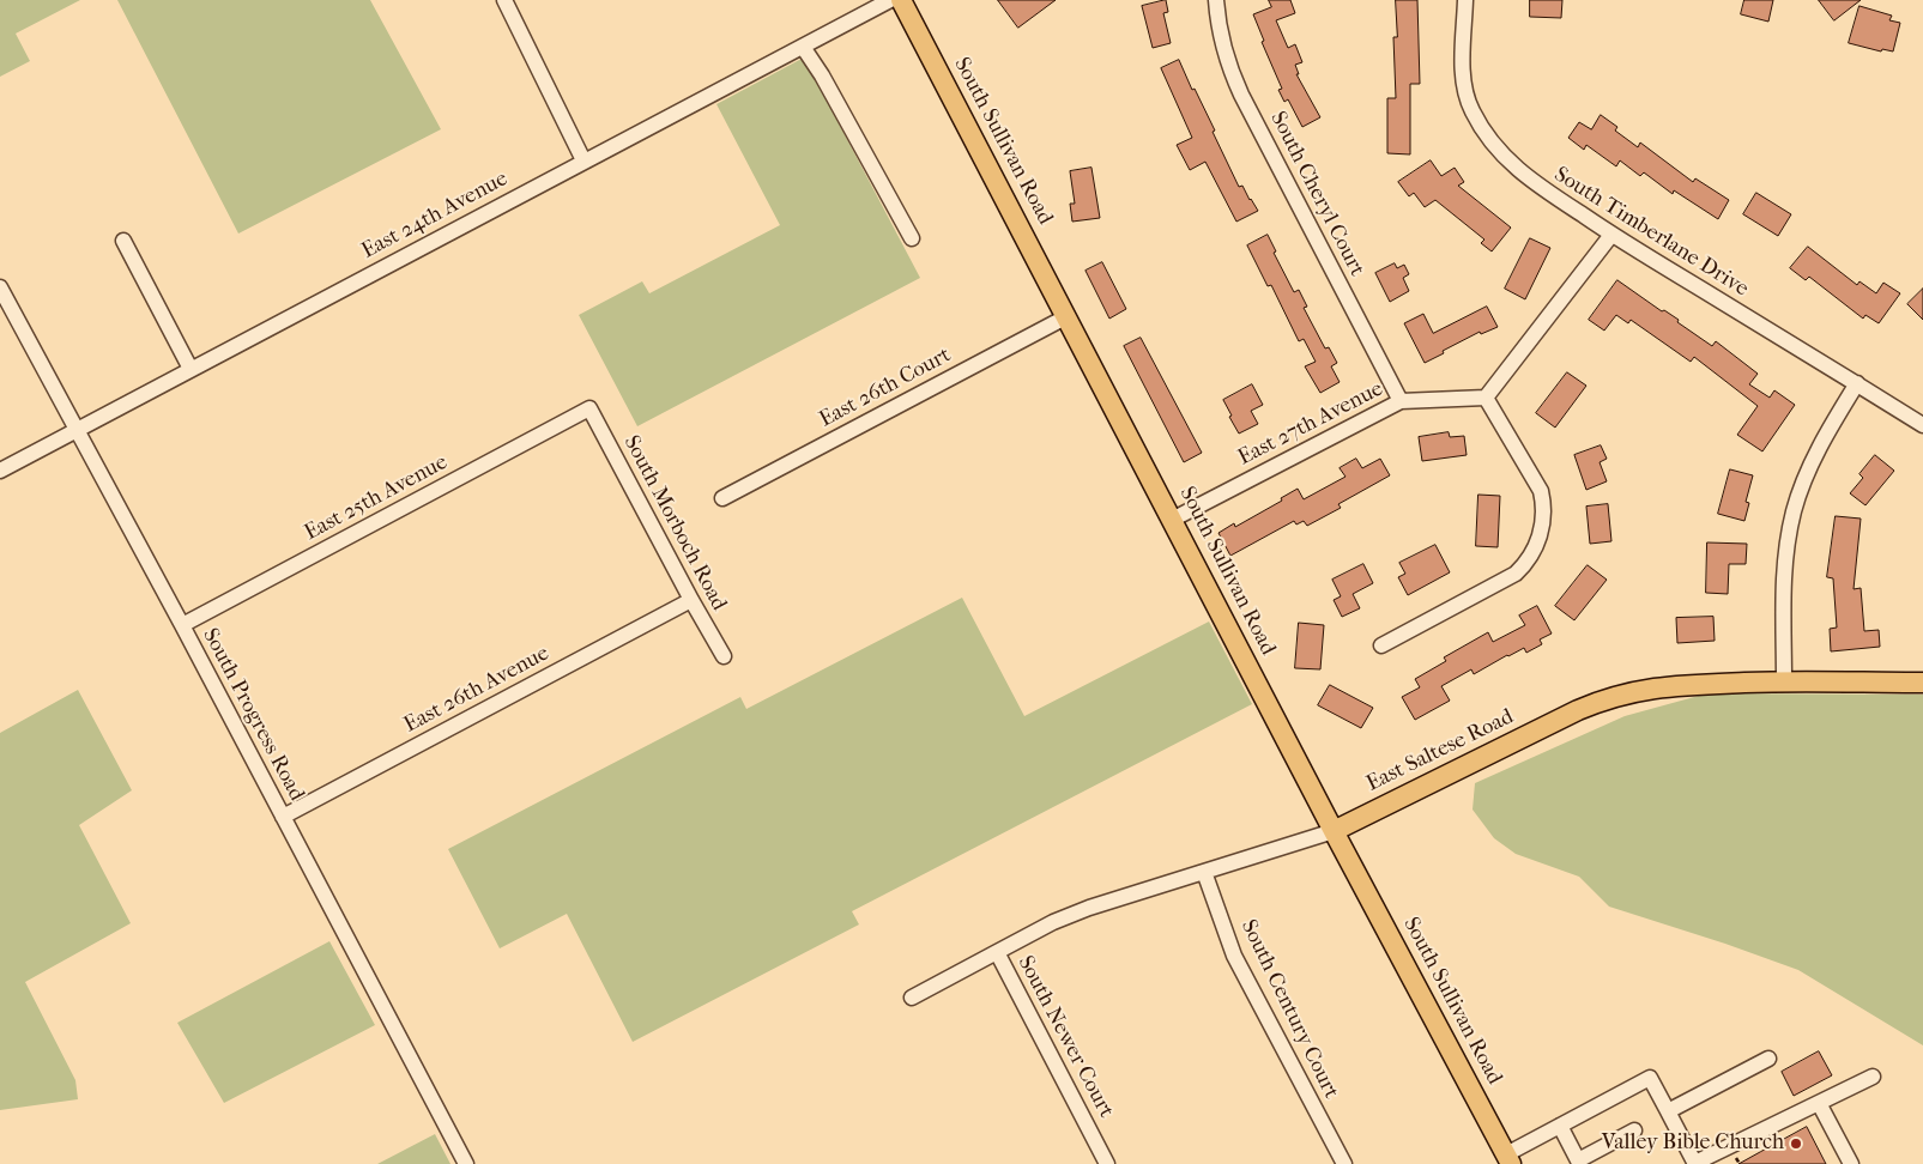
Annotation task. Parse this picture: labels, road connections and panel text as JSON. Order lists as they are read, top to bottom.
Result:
{
  "streets": {
    "main road": ["South Sullivan Road", "East Saltese Road"],
    "street": [
      "South Cheryl Court",
      "East 24th Avenue",
      "South Timberlane Drive",
      "East 26th Court",
      "East 27th Avenue",
      "East 25th Avenue",
      "South Morboch Road",
      "East 26th Avenue",
      "South Progress Road",
      "South Century Court",
      "South Newer Court"
    ]
  },
  "crossings": [
    ["South Sullivan Road", "East 26th Court"],
    ["South Sullivan Road", "East 27th Avenue"],
    ["South Sullivan Road", "East Saltese Road"],
    ["South Cheryl Court", "East 27th Avenue"],
    ["East 24th Avenue", "South Progress Road"],
    ["East 25th Avenue", "South Morboch Road"],
    ["East 25th Avenue", "South Progress Road"],
    ["South Morboch Road", "East 26th Avenue"],
    ["East 26th Avenue", "South Progress Road"],
    ["East Saltese Road", "South Century Court"],
    ["East Saltese Road", "South Newer Court"]
  ],
  "places": ["Valley Bible Church"]
}
